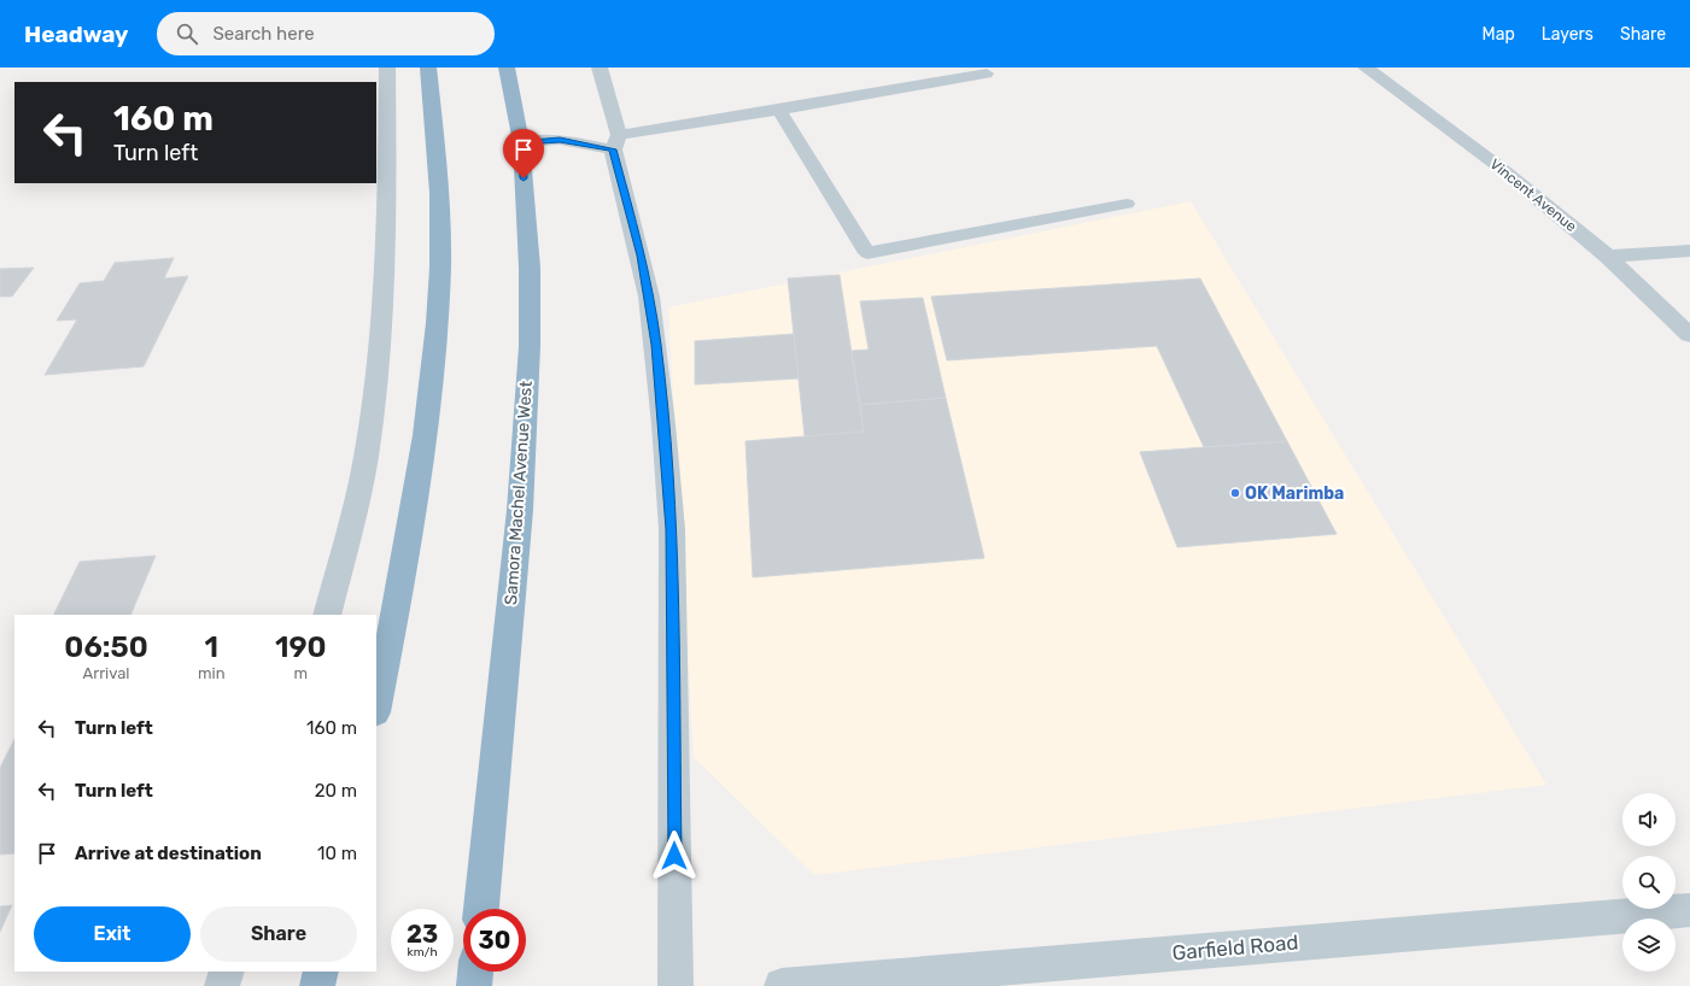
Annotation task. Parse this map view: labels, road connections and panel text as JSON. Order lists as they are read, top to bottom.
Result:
{
  "streets": {
    "highway": ["Samora Machel Avenue West"],
    "street": ["Vincent Avenue", "Garfield Road"]
  },
  "places": ["OK Marimba"],
  "page": {
    "header": "Headway",
    "search": "Search here",
    "nav": ["Map", "Layers", "Share"],
    "turn": ["160 m", "Turn left"],
    "eta": [
      "06:50",
      "Arrival",
      "1",
      "min",
      "190",
      "m"
    ],
    "list": [
      {
        "name": "Turn left",
        "value": "160 m"
      },
      {
        "name": "Turn left",
        "value": "20 m"
      },
      {
        "name": "Arrive at destination",
        "value": "10 m"
      }
    ],
    "buttons": ["Exit", "Share"],
    "speed": "23 km/h",
    "limit": "30"
  }
}
